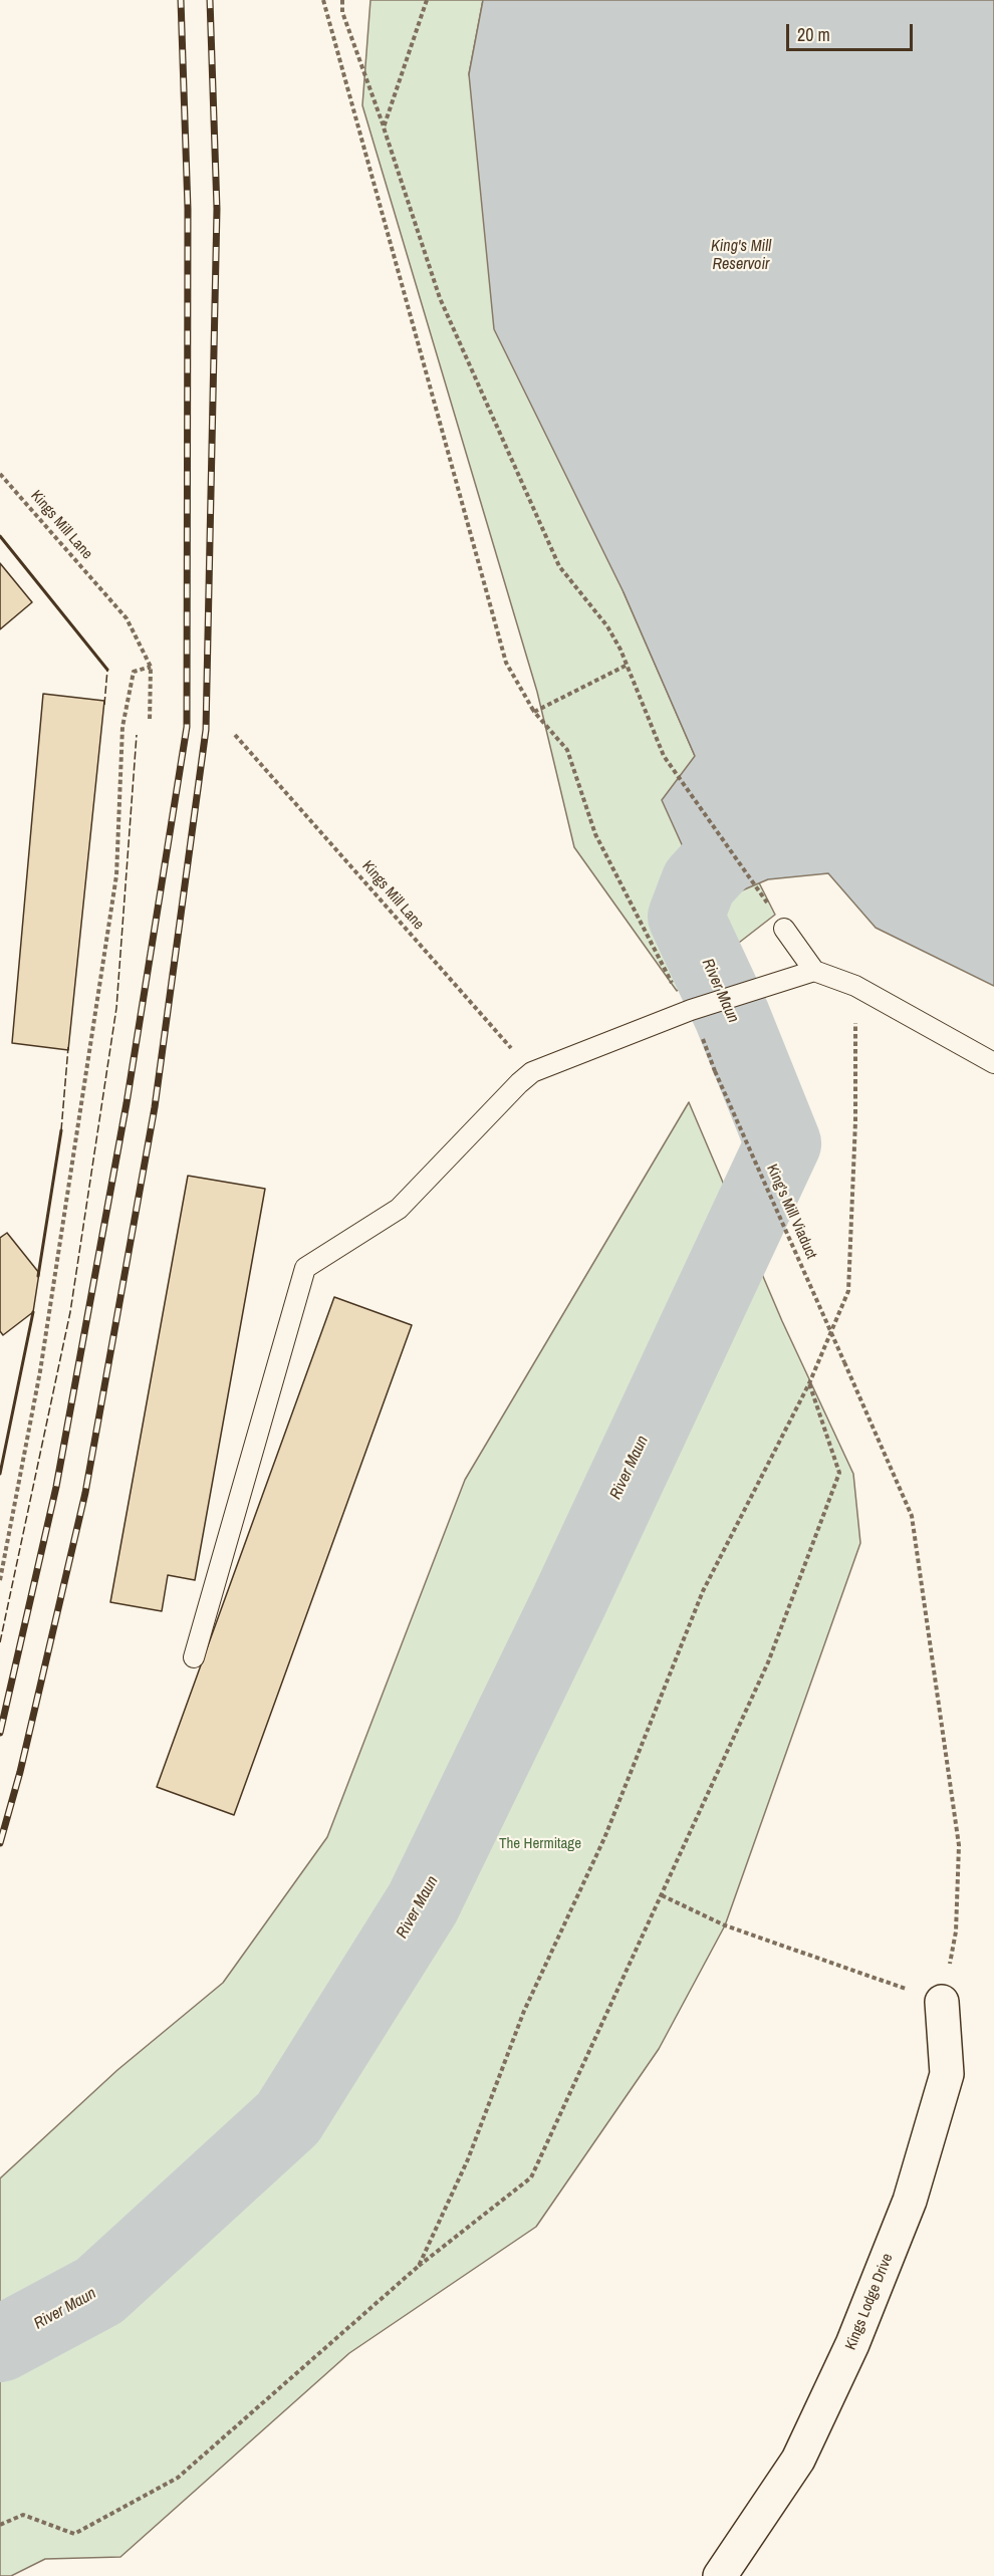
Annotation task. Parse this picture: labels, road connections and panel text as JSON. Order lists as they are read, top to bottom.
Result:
{
  "streets": {
    "street": ["Kings Lodge Drive"],
    "path": ["Kings Mill Lane", "King's Mill Viaduct"]
  },
  "crossings": [
    ["King's Mill Viaduct", "Kings Lodge Drive"]
  ],
  "water": ["King's Mill Reservoir", "River Maun"],
  "parks": ["The Hermitage"],
  "scale_bar": "20 m"
}
